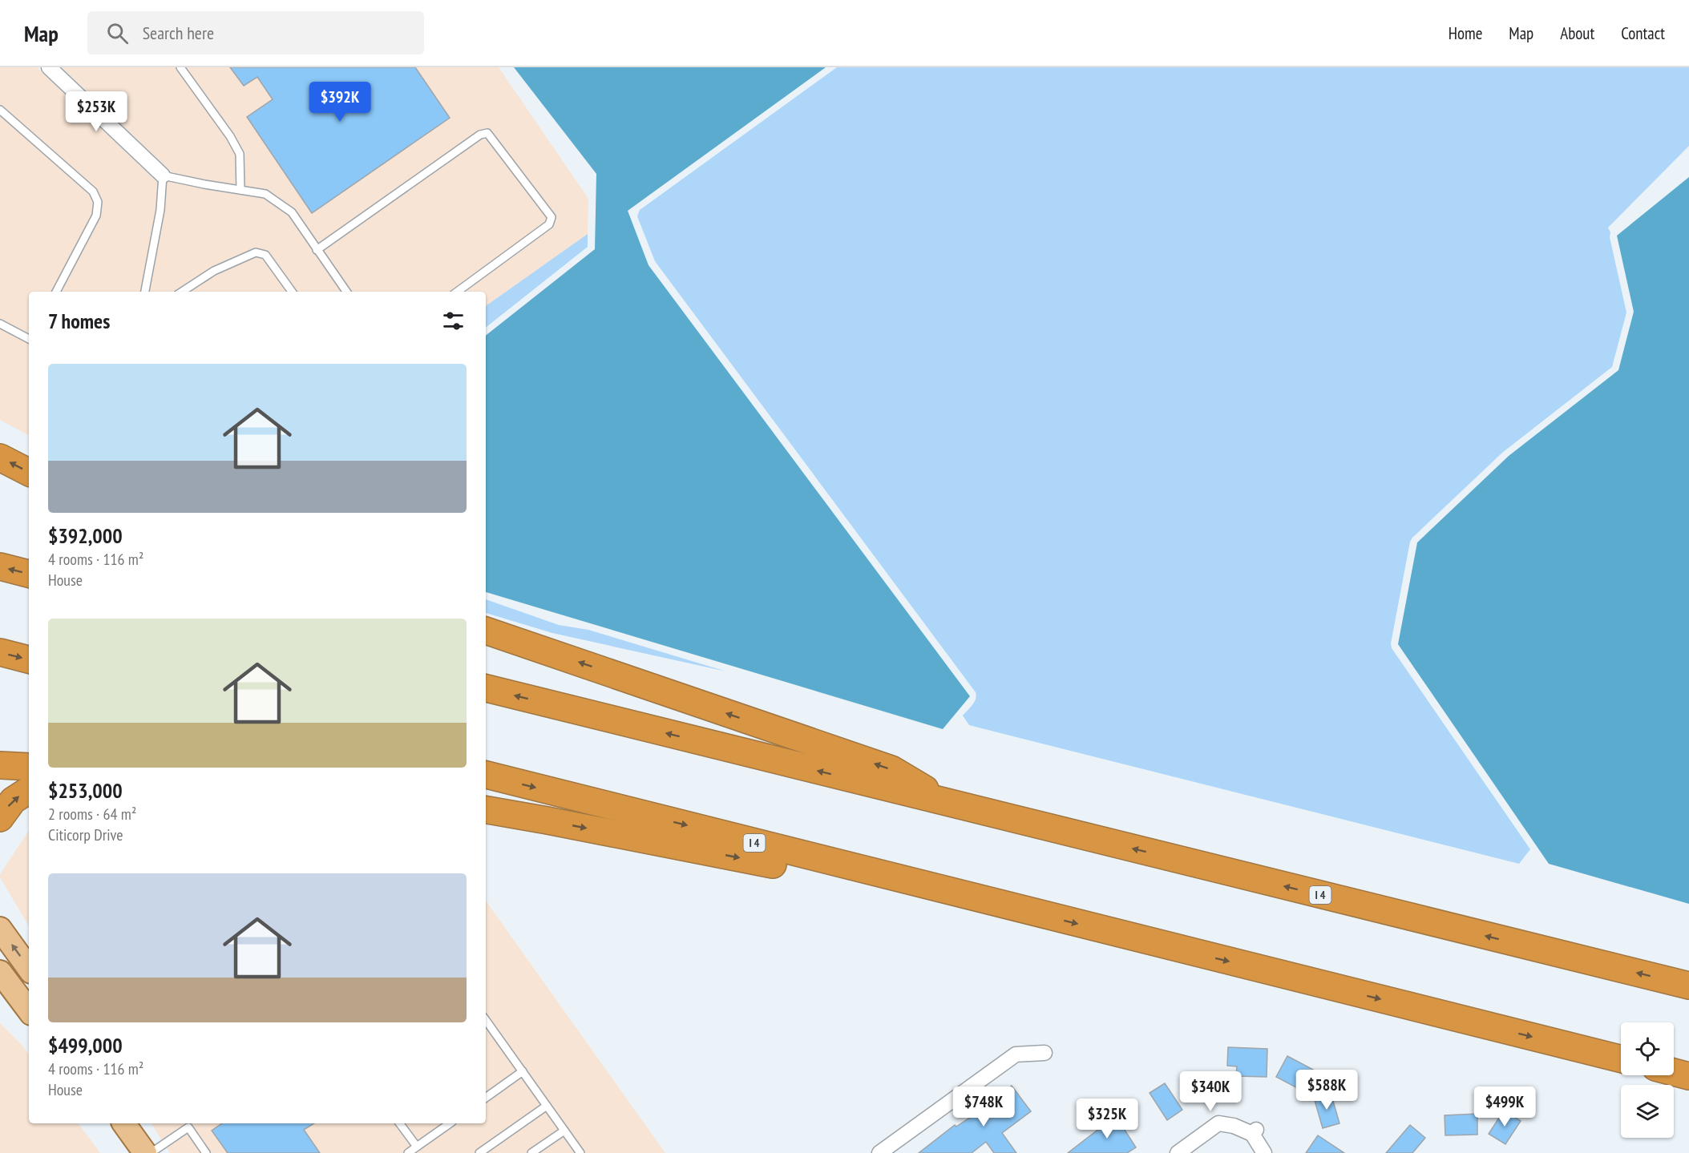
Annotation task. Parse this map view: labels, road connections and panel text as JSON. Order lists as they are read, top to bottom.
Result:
{
  "streets": {
    "highway": ["I 4"]
  },
  "page": {
    "header": "Map",
    "search": "Search here",
    "nav": [
      "Home",
      "Map",
      "About",
      "Contact"
    ],
    "price": [
      "$392K",
      "$253K",
      "$588K",
      "$340K",
      "$748K",
      "$499K",
      "$325K"
    ],
    "heading": "7 homes",
    "list": [
      {
        "name": "$392,000",
        "note": "4 rooms · 116 m² · House"
      },
      {
        "name": "$253,000",
        "note": "2 rooms · 64 m² · Citicorp Drive"
      },
      {
        "name": "$499,000",
        "note": "4 rooms · 116 m² · House"
      }
    ]
  }
}
